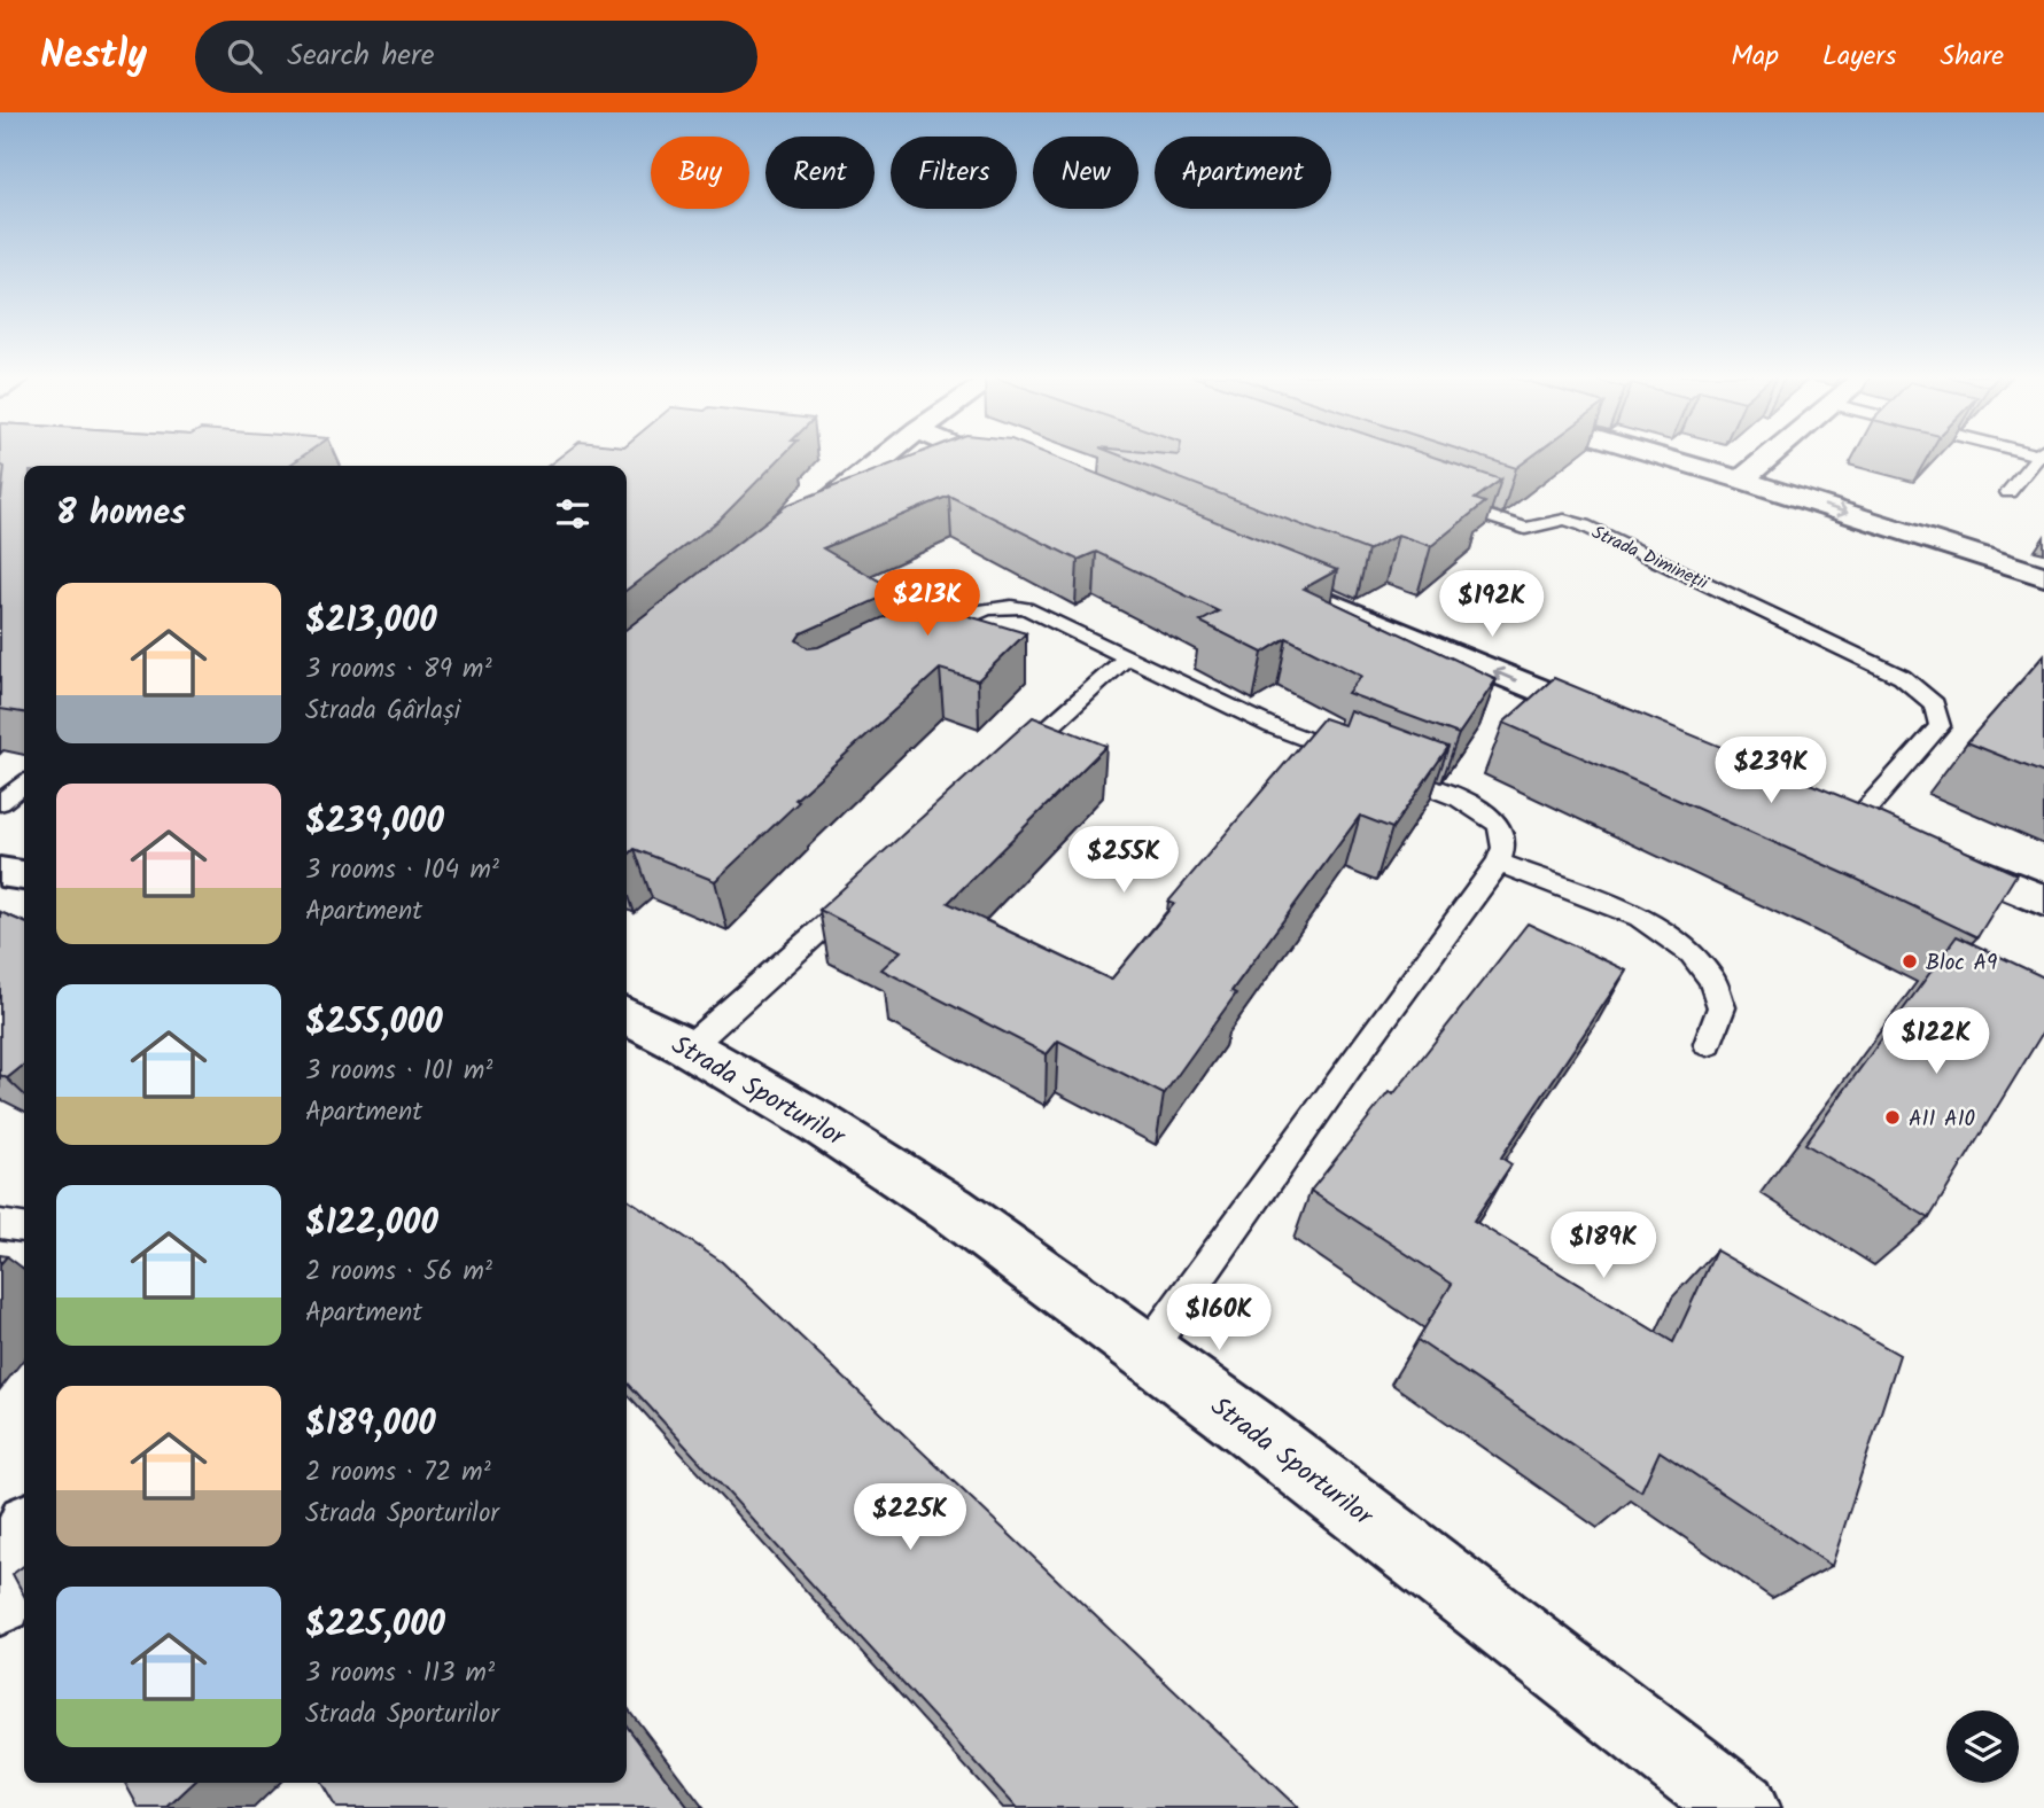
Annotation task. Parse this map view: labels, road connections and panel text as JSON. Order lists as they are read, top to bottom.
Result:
{
  "streets": {
    "street": ["Strada Sporturilor"],
    "lane": ["Strada Dimineții"]
  },
  "places": ["Bloc A9", "A11 A10"],
  "page": {
    "header": "Nestly",
    "search": "Search here",
    "nav": ["Map", "Layers", "Share"],
    "chip": [
      "Buy",
      "Rent",
      "Filters",
      "New",
      "Apartment"
    ],
    "heading": "8 homes",
    "list": [
      {
        "name": "$213,000",
        "note": "3 rooms · 89 m² · Strada Gârlași"
      },
      {
        "name": "$239,000",
        "note": "3 rooms · 104 m² · Apartment"
      },
      {
        "name": "$255,000",
        "note": "3 rooms · 101 m² · Apartment"
      },
      {
        "name": "$122,000",
        "note": "2 rooms · 56 m² · Apartment"
      },
      {
        "name": "$189,000",
        "note": "2 rooms · 72 m² · Strada Sporturilor"
      },
      {
        "name": "$225,000",
        "note": "3 rooms · 113 m² · Strada Sporturilor"
      }
    ],
    "price": [
      "$213K",
      "$192K",
      "$239K",
      "$255K",
      "$122K",
      "$189K",
      "$160K",
      "$225K"
    ]
  }
}
